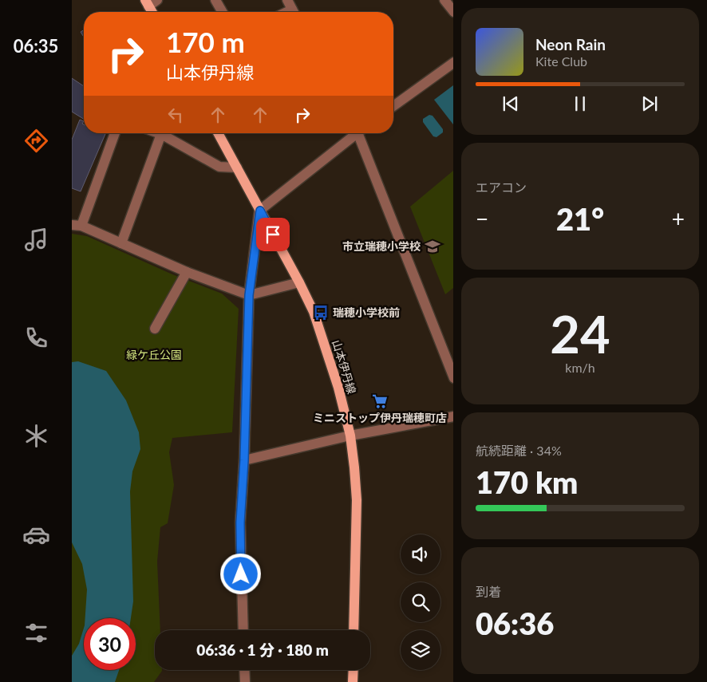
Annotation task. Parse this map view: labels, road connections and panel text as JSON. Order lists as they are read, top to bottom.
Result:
{
  "streets": {
    "main road": ["山本伊丹線"]
  },
  "parks": ["緑ケ丘公園"],
  "places": {
    "school or university": ["市立瑞穂小学校"],
    "bus stop": ["瑞穂小学校前"],
    "supermarket": ["ミニストップ伊丹瑞穂町店"]
  },
  "page": {
    "tabs": "06:35",
    "turn": ["170 m", "山本伊丹線"],
    "song": ["Neon Rain", "Kite Club"],
    "tile": [
      "エアコン",
      ["24", "km/h"],
      ["航続距離 · 34%", "170 km"],
      ["到着", "06:36"]
    ],
    "heat": ["−", "21°", "+"],
    "limit": "30",
    "trip": "06:36 · 1 分 · 180 m"
  }
}
